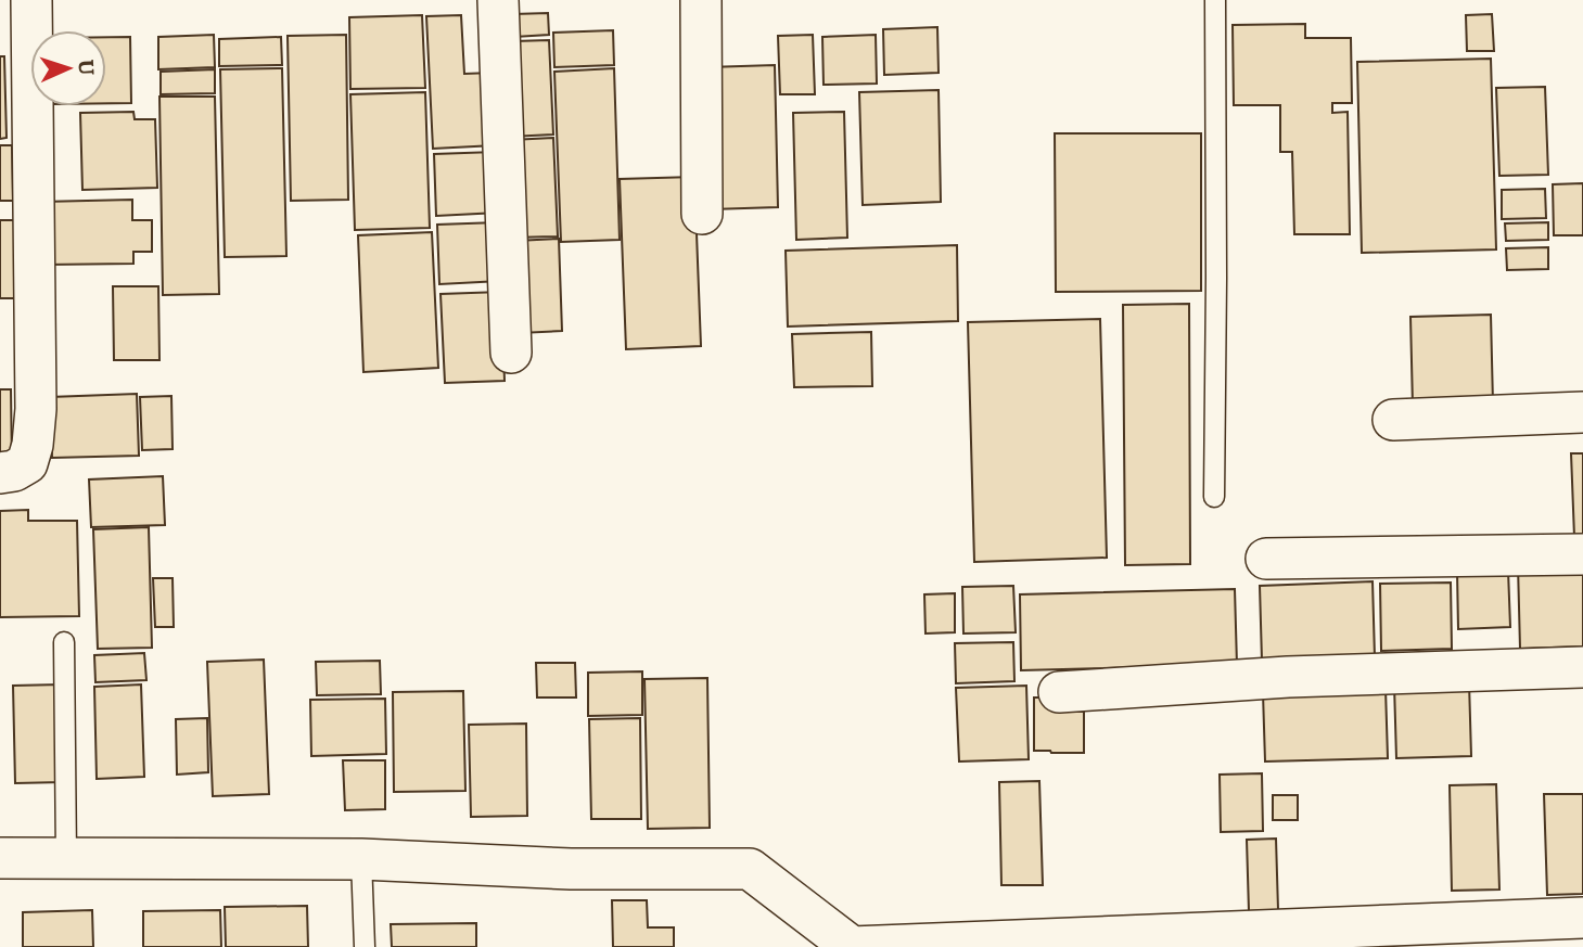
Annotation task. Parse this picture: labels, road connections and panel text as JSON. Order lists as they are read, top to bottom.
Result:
{
  "north": "right"
}
